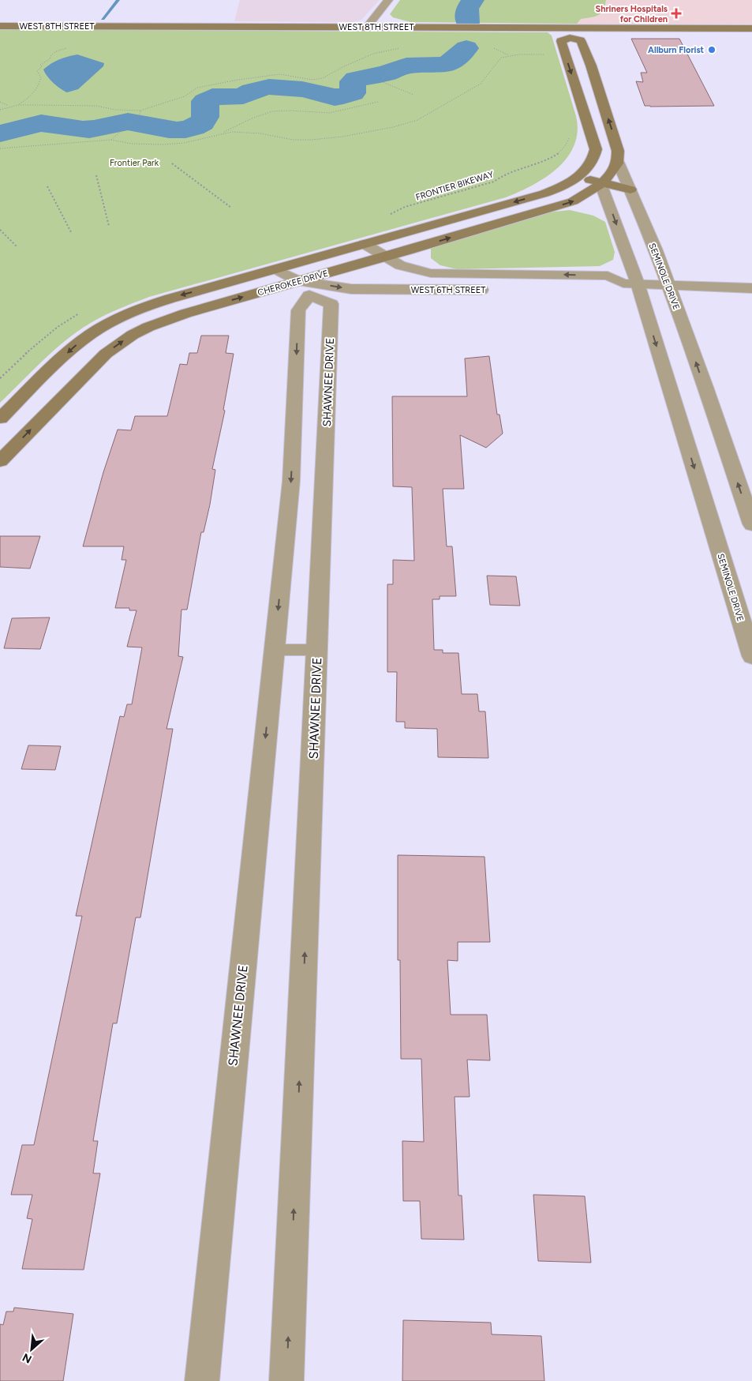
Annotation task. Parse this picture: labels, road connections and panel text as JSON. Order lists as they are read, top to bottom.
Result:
{
  "streets": {
    "main road": ["WEST 8TH STREET", "SEMINOLE DRIVE", "CHEROKEE DRIVE"],
    "street": ["WEST 6TH STREET", "SHAWNEE DRIVE"],
    "path": ["FRONTIER BIKEWAY"]
  },
  "crossings": [
    ["WEST 8TH STREET", "SEMINOLE DRIVE"],
    ["WEST 8TH STREET", "CHEROKEE DRIVE"],
    ["SEMINOLE DRIVE", "CHEROKEE DRIVE"],
    ["SEMINOLE DRIVE", "WEST 6TH STREET"],
    ["CHEROKEE DRIVE", "WEST 6TH STREET"],
    ["CHEROKEE DRIVE", "SHAWNEE DRIVE"],
    ["WEST 6TH STREET", "SHAWNEE DRIVE"]
  ],
  "parks": ["Frontier Park"],
  "places": {
    "health": ["Shriners Hospitals for Children"],
    "other": ["Allburn Florist"]
  },
  "north": "bottom left"
}
